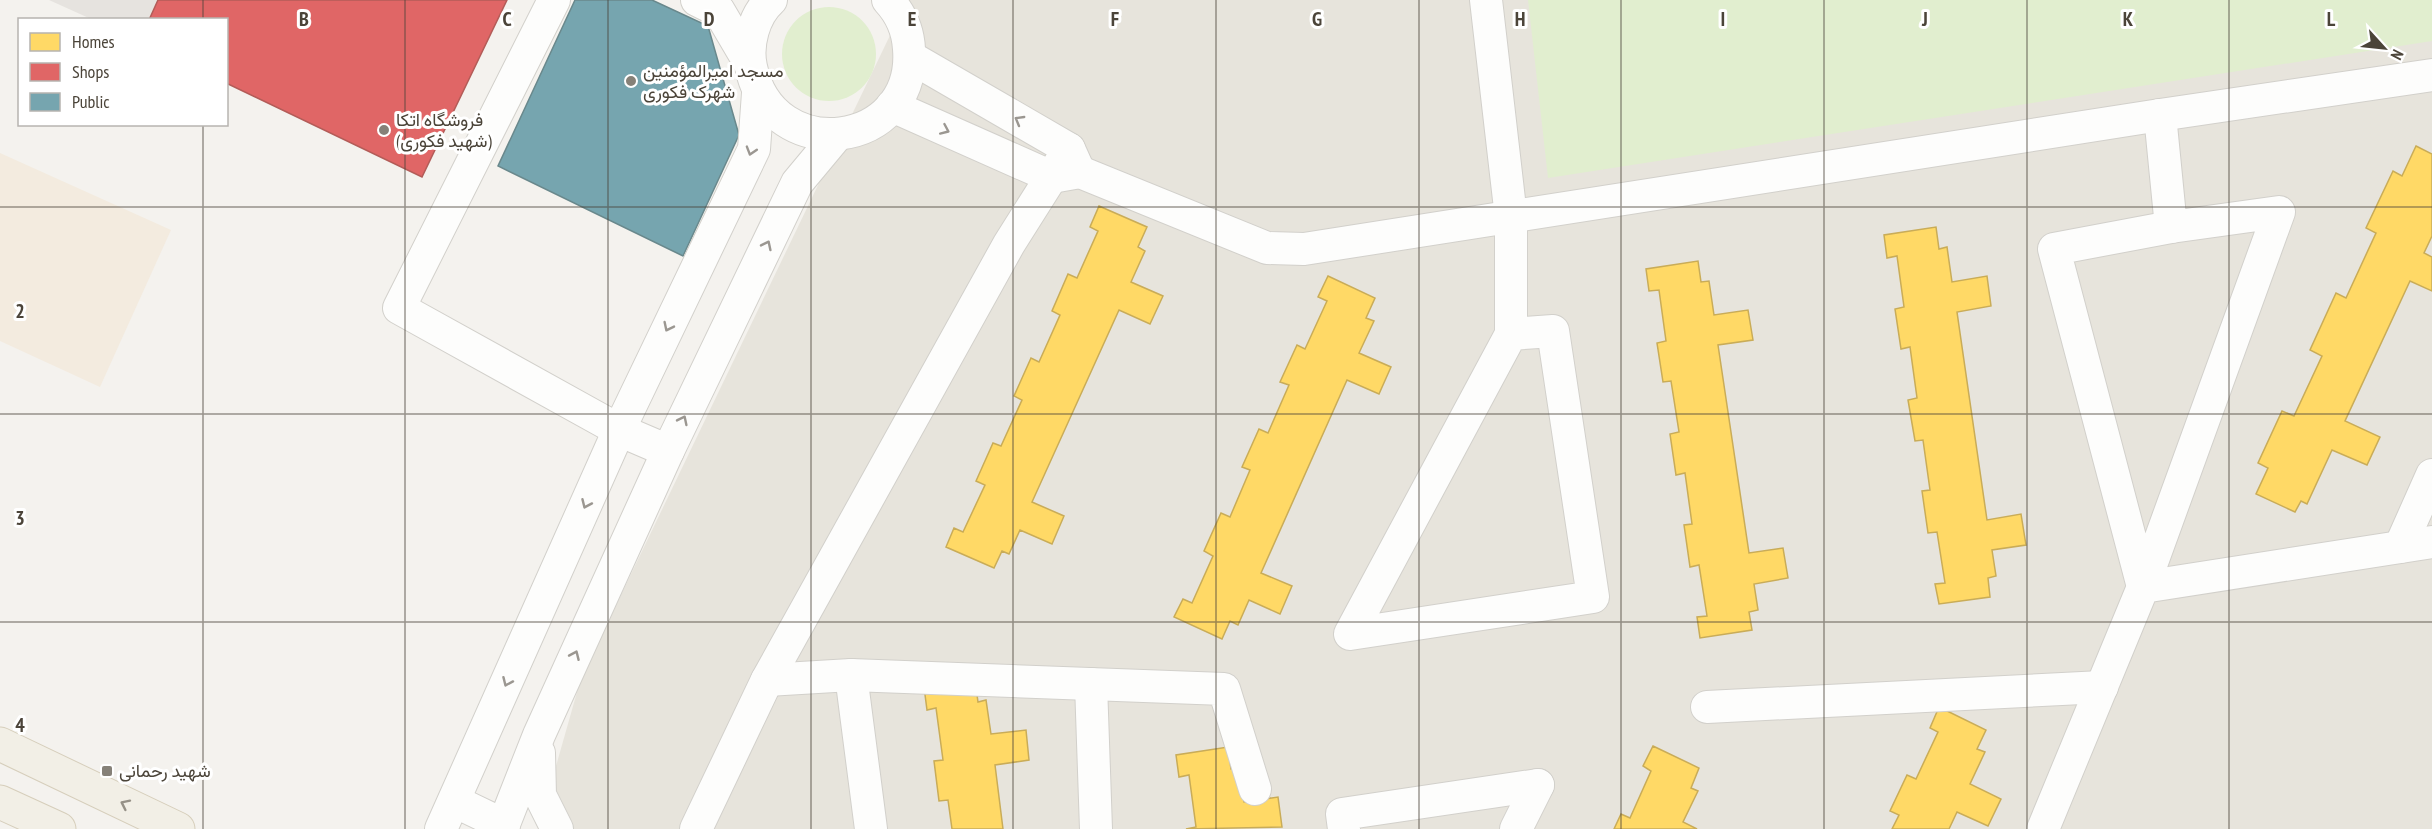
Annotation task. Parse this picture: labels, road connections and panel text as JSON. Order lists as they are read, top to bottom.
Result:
{
  "places": {
    "other": ["مسجد امیرالمؤمنین شهرک فکوری", "فروشگاه اتکا (شهید فکوری)"],
    "transit": ["شهید رحمانی"]
  },
  "legend": ["Homes", "Shops", "Public"],
  "north": "bottom right",
  "grid": {
    "columns": [
      "B",
      "C",
      "D",
      "E",
      "F",
      "G",
      "H",
      "I",
      "J",
      "K",
      "L"
    ],
    "rows": ["2", "3", "4"]
  }
}
